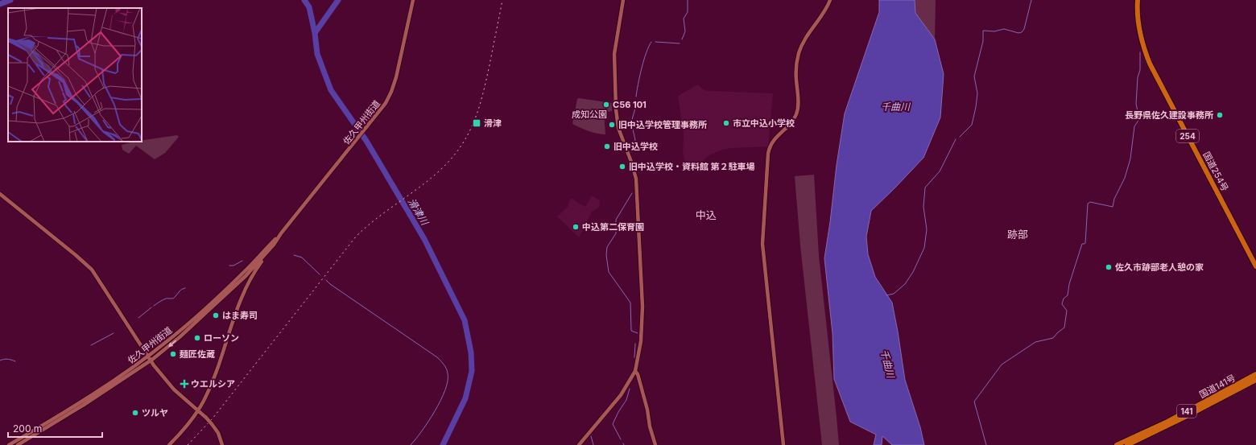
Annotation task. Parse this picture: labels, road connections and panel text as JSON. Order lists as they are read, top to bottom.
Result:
{
  "streets": {
    "highway": [
      "254",
      "国道254号",
      "国道141号",
      "141"
    ],
    "main road": ["佐久甲州街道"]
  },
  "districts": ["中込", "跡部"],
  "water": ["千曲川", "滑津川"],
  "parks": ["成知公園"],
  "places": {
    "other": [
      "C56 101",
      "長野県佐久建設事務所",
      "市立中込小学校",
      "旧中込学校管理事務所",
      "旧中込学校",
      "旧中込学校・資料館 第２駐車場",
      "中込第二保育園",
      "佐久市跡部老人憩の家",
      "はま寿司",
      "ローソン",
      "麺匠佐蔵",
      "ツルヤ"
    ],
    "transit": ["滑津"],
    "health": ["ウエルシア"]
  },
  "scale_bar": "200 m"
}
